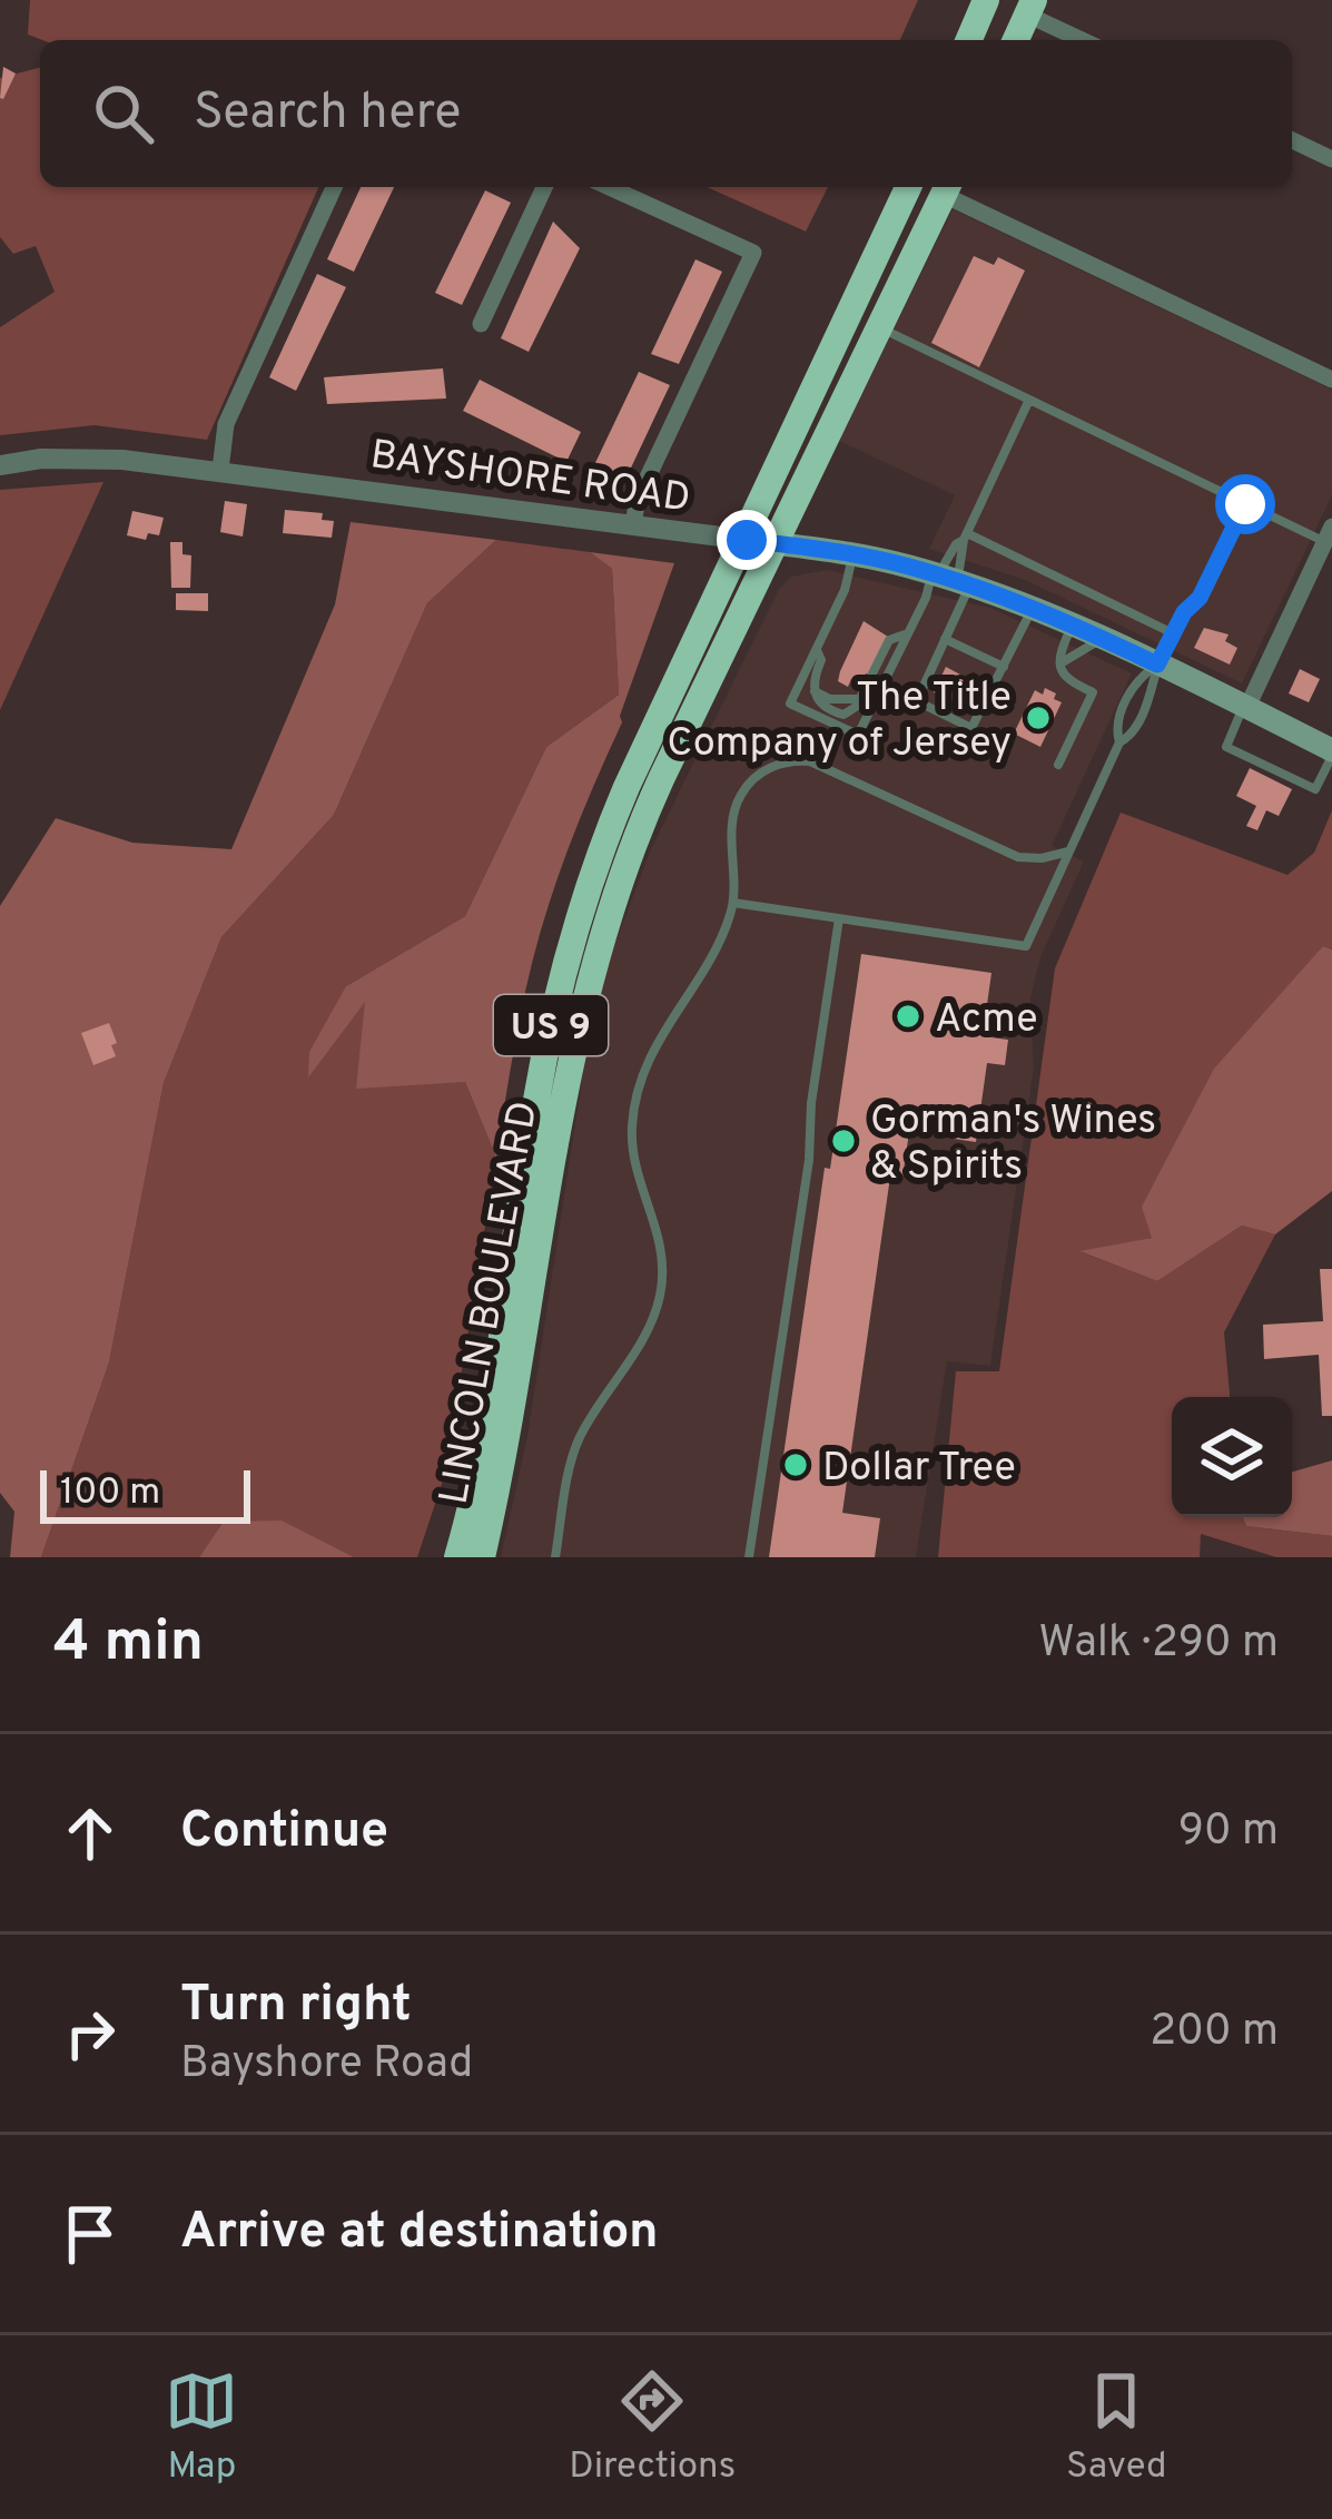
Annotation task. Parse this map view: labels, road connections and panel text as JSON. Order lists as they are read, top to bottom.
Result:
{
  "streets": {
    "highway": ["US 9", "LINCOLN BOULEVARD"],
    "main road": ["BAYSHORE ROAD"]
  },
  "crossings": [
    ["BAYSHORE ROAD", "LINCOLN BOULEVARD"]
  ],
  "places": [
    "The Title Company of Jersey",
    "Acme",
    "Gorman's Wines & Spirits",
    "Dollar Tree"
  ],
  "scale_bar": "100 m",
  "page": {
    "search": "Search here",
    "scale": "100 m",
    "heading": ["4 min", "Walk · 290 m"],
    "list": [
      ["Continue", "90 m"],
      ["Turn right", "Bayshore Road", "200 m"],
      "Arrive at destination"
    ],
    "nav": ["Map", "Directions", "Saved"]
  }
}
